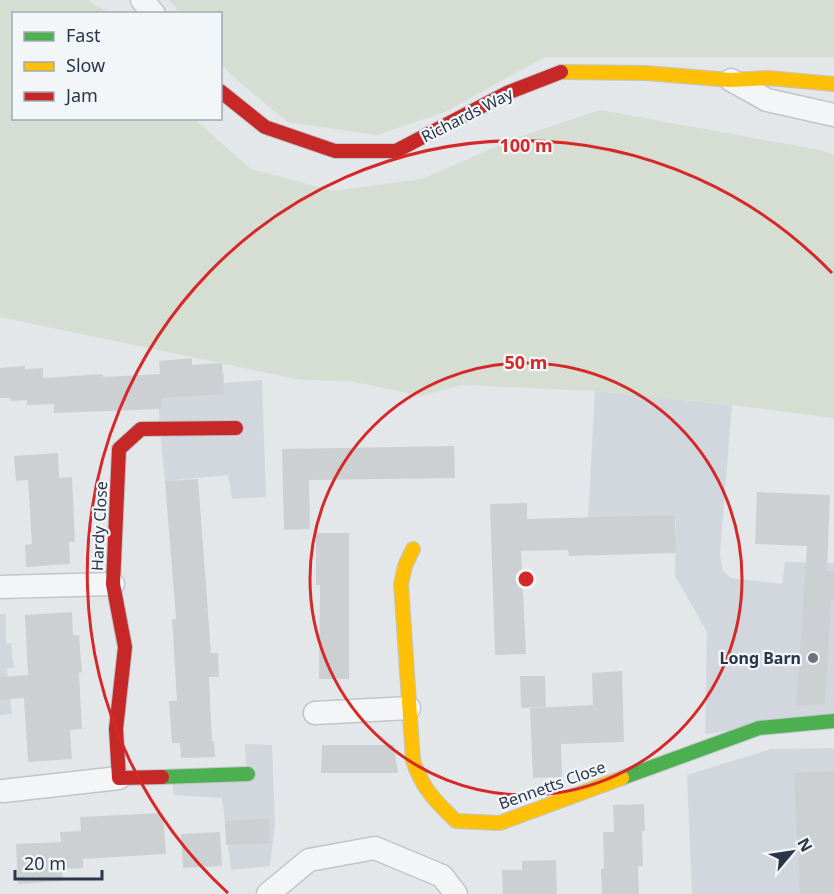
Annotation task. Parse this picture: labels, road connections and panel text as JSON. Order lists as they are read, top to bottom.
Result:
{
  "streets": {
    "street": ["Richards Way", "Hardy Close", "Bennetts Close"]
  },
  "places": ["Long Barn"],
  "legend": ["Fast", "Slow", "Jam"],
  "scale_bar": "20 m",
  "north": "top right",
  "rings": ["100 m", "50 m"]
}
